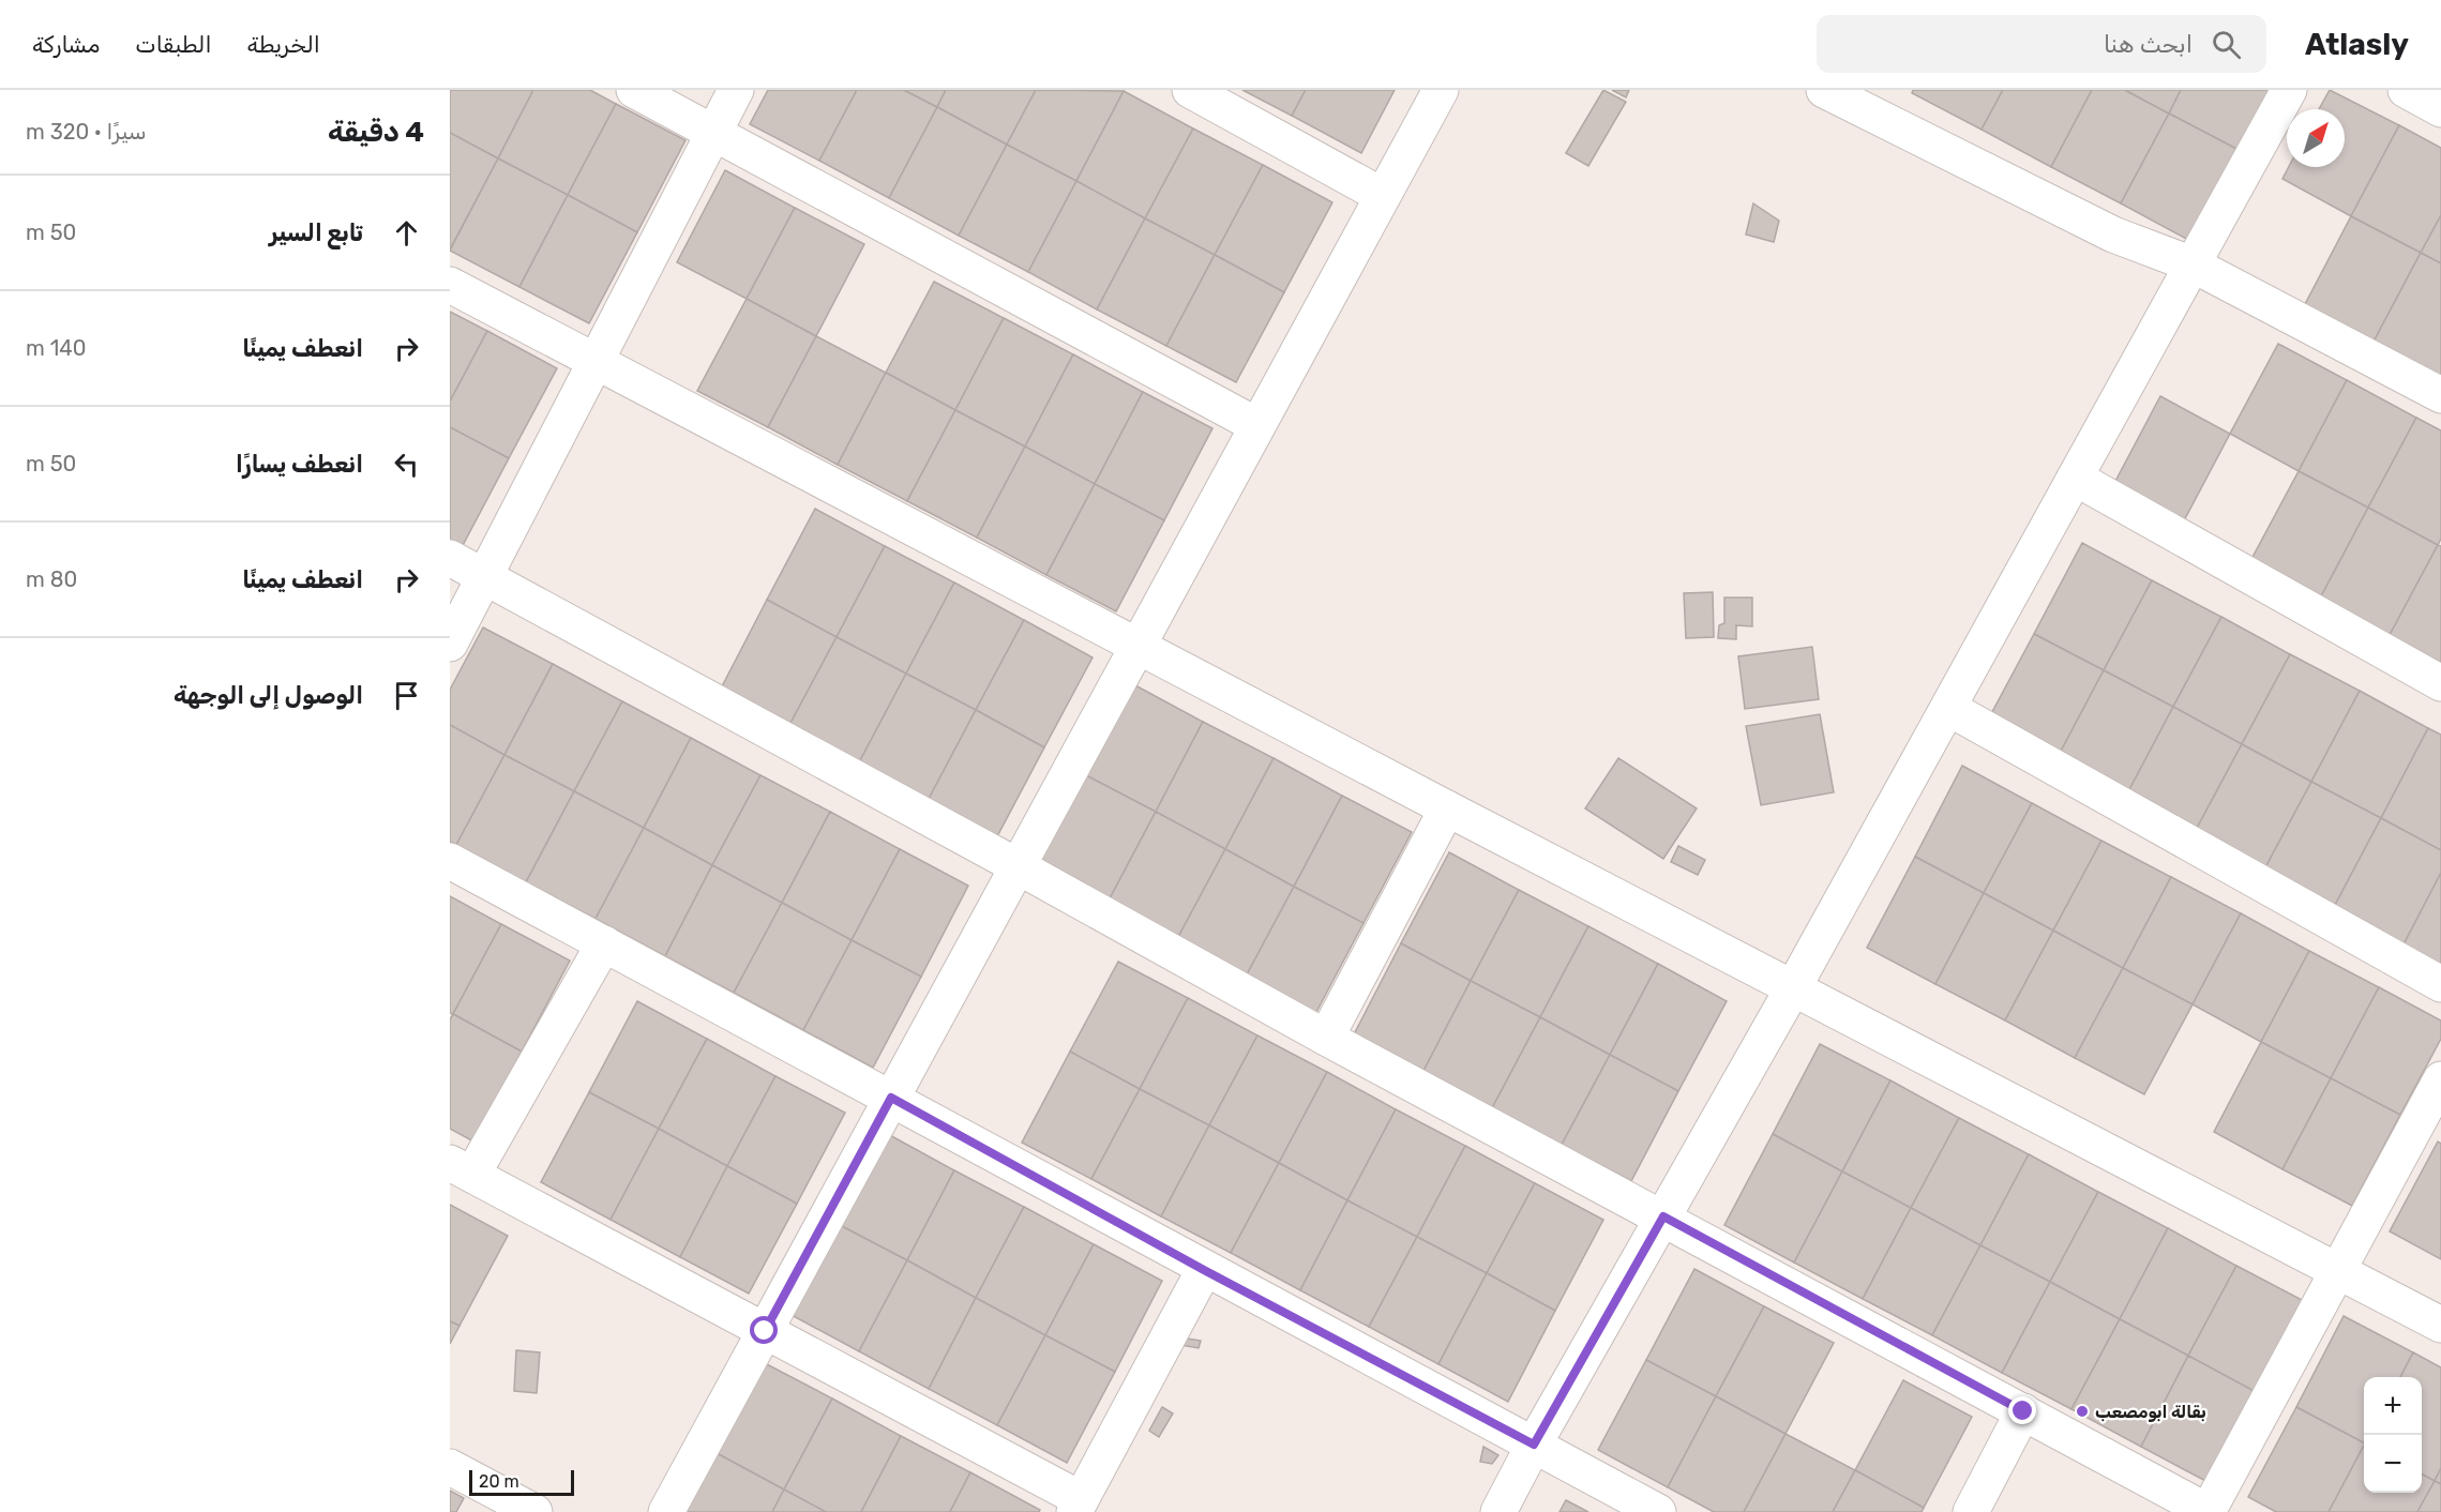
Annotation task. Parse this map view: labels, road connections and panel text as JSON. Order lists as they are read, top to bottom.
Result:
{
  "places": ["بقالة ابومصعب"],
  "scale_bar": "20 m",
  "north": "top right",
  "page": {
    "header": "Atlasly",
    "search": "ابحث هنا",
    "nav": ["الخريطة", "الطبقات", "مشاركة"],
    "heading": ["4 دقيقة", "سيرًا · 320 m"],
    "list": [
      ["تابع السير", "50 m"],
      ["انعطف يمينًا", "140 m"],
      ["انعطف يسارًا", "50 m"],
      ["انعطف يمينًا", "80 m"],
      "الوصول إلى الوجهة"
    ],
    "map_buttons": ["+", "−"],
    "scale": "20 m"
  }
}
